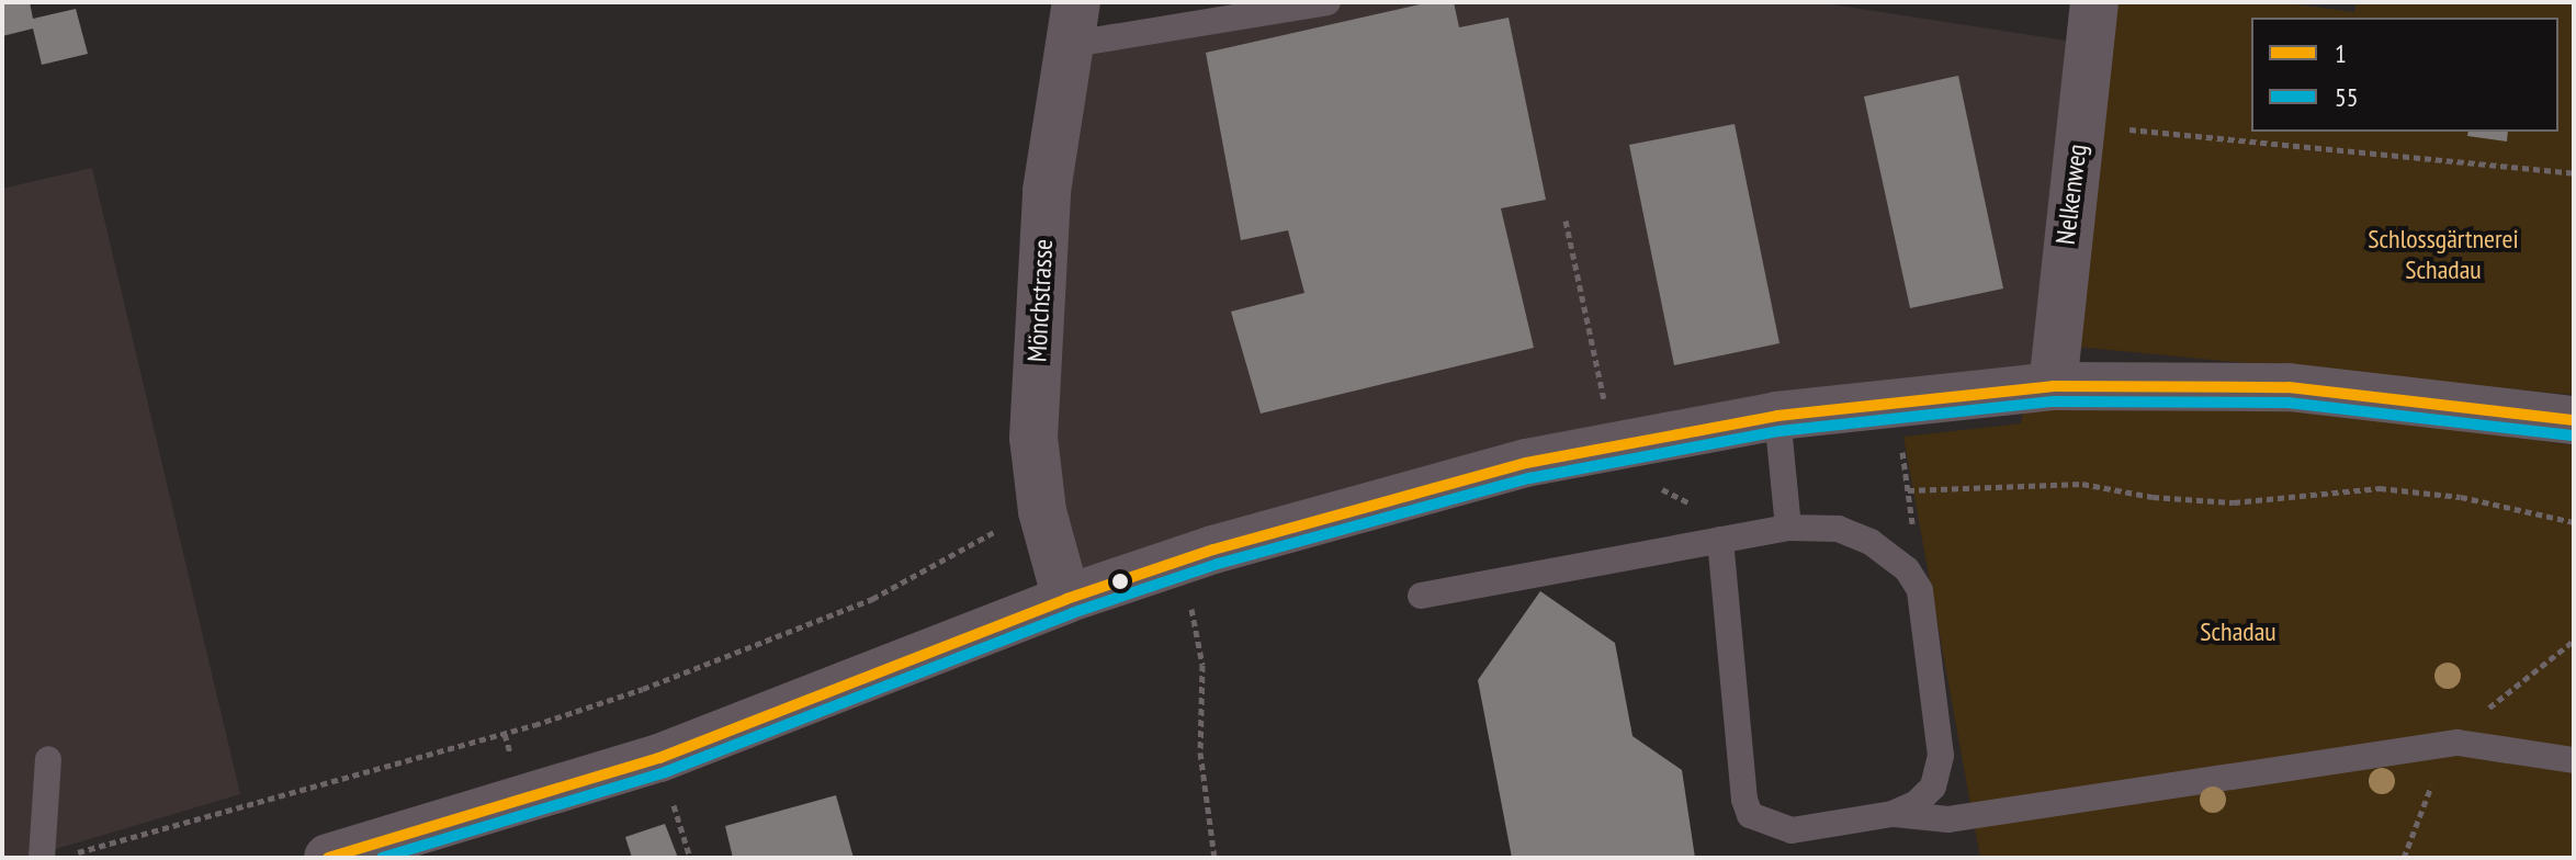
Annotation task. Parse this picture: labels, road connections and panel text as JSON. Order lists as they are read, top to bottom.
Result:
{
  "streets": {
    "street": ["Nelkenweg", "Mönchstrasse"]
  },
  "parks": ["Schlossgärtnerei Schadau", "Schadau"],
  "lines": ["transit line 1", "transit line 55"],
  "legend": ["1", "55"]
}
